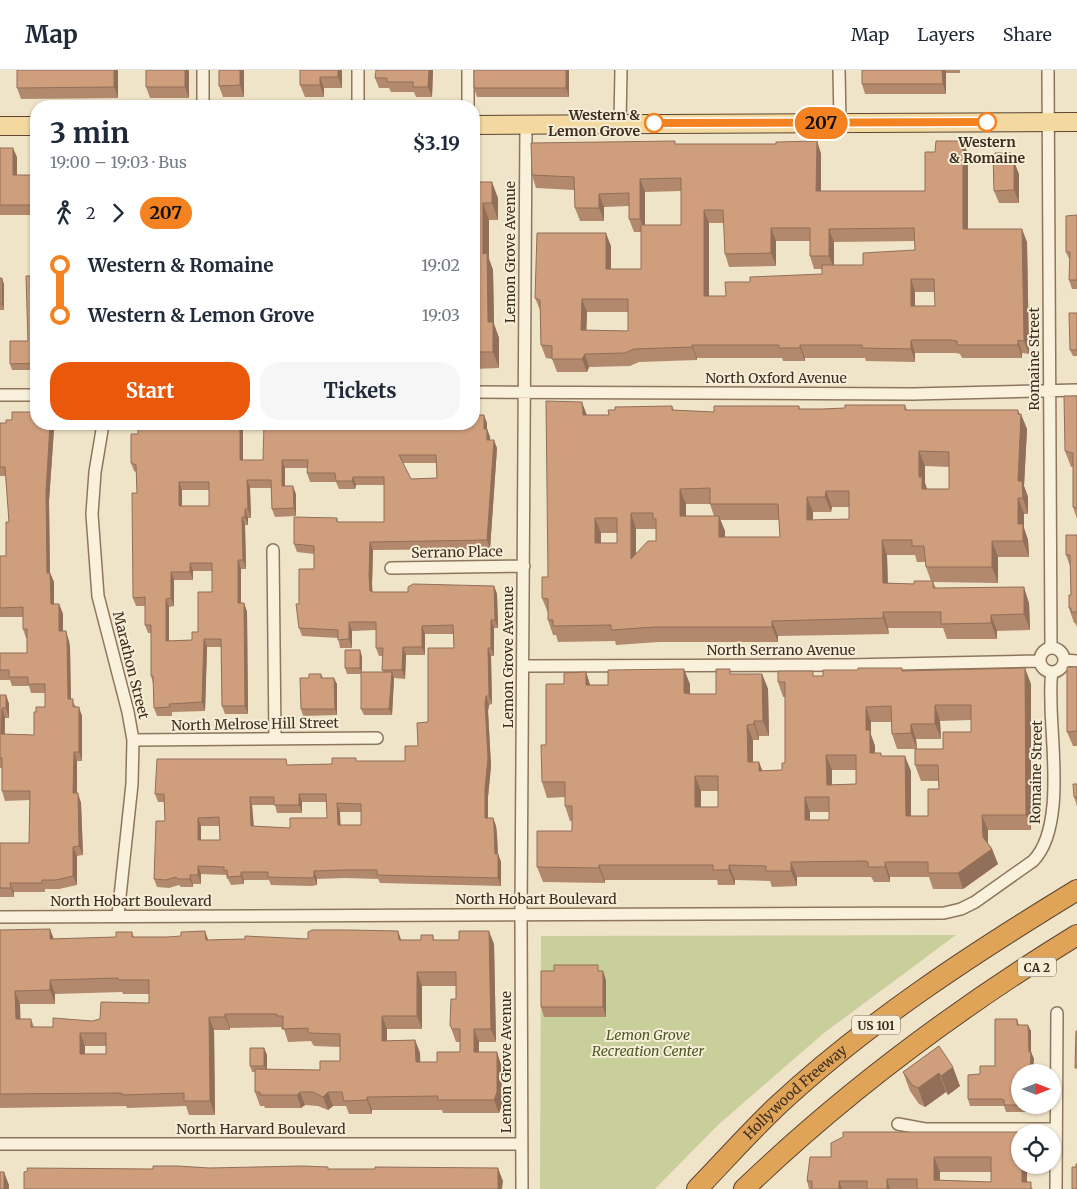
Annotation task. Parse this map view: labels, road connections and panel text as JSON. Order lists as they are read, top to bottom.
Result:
{
  "streets": {
    "highway": ["CA 2", "US 101", "Hollywood Freeway"],
    "street": [
      "Lemon Grove Avenue",
      "Romaine Street",
      "North Oxford Avenue",
      "Serrano Place",
      "North Serrano Avenue",
      "Marathon Street",
      "North Melrose Hill Street",
      "North Hobart Boulevard",
      "North Harvard Boulevard"
    ]
  },
  "crossings": [
    ["Lemon Grove Avenue", "North Oxford Avenue"],
    ["Lemon Grove Avenue", "Serrano Place"],
    ["Lemon Grove Avenue", "North Serrano Avenue"],
    ["Lemon Grove Avenue", "North Hobart Boulevard"],
    ["Lemon Grove Avenue", "North Harvard Boulevard"],
    ["Romaine Street", "North Oxford Avenue"],
    ["Romaine Street", "North Serrano Avenue"],
    ["Romaine Street", "North Hobart Boulevard"],
    ["Marathon Street", "North Melrose Hill Street"],
    ["Marathon Street", "North Hobart Boulevard"],
    ["CA 2", "US 101"]
  ],
  "parks": ["Lemon Grove Recreation Center"],
  "places": ["Western & Romaine", "Western & Lemon Grove"],
  "lines": ["bus line 207"],
  "north": "right",
  "page": {
    "header": "Map",
    "nav": ["Map", "Layers", "Share"],
    "on_map": "207",
    "heading": ["3 min", "19:00 – 19:03 · Bus", "$3.19"],
    "legs": ["2", "207"],
    "list": [
      {
        "name": "Western & Romaine",
        "value": "19:02"
      },
      {
        "name": "Western & Lemon Grove",
        "value": "19:03"
      }
    ],
    "buttons": ["Start", "Tickets"]
  }
}
